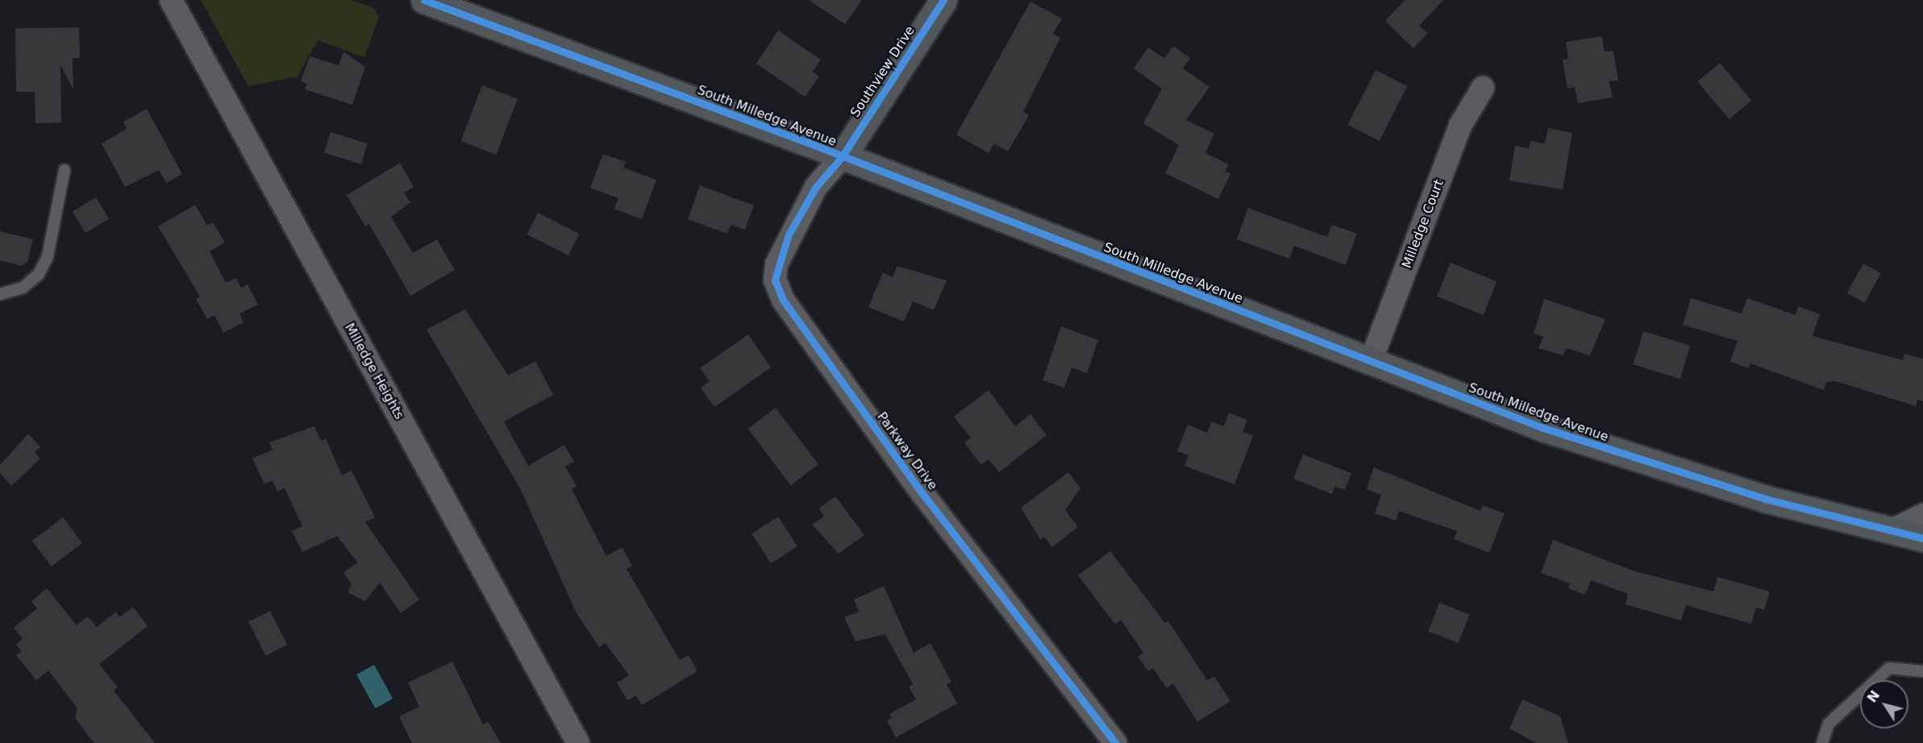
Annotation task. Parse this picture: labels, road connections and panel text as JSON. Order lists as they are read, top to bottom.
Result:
{
  "streets": {
    "main road": ["Southview Drive", "South Milledge Avenue"],
    "street": ["Milledge Court", "Milledge Heights", "Parkway Drive"]
  },
  "crossings": [
    ["Southview Drive", "South Milledge Avenue"],
    ["Southview Drive", "Parkway Drive"],
    ["South Milledge Avenue", "Milledge Court"],
    ["South Milledge Avenue", "Parkway Drive"]
  ],
  "north": "top left"
}
